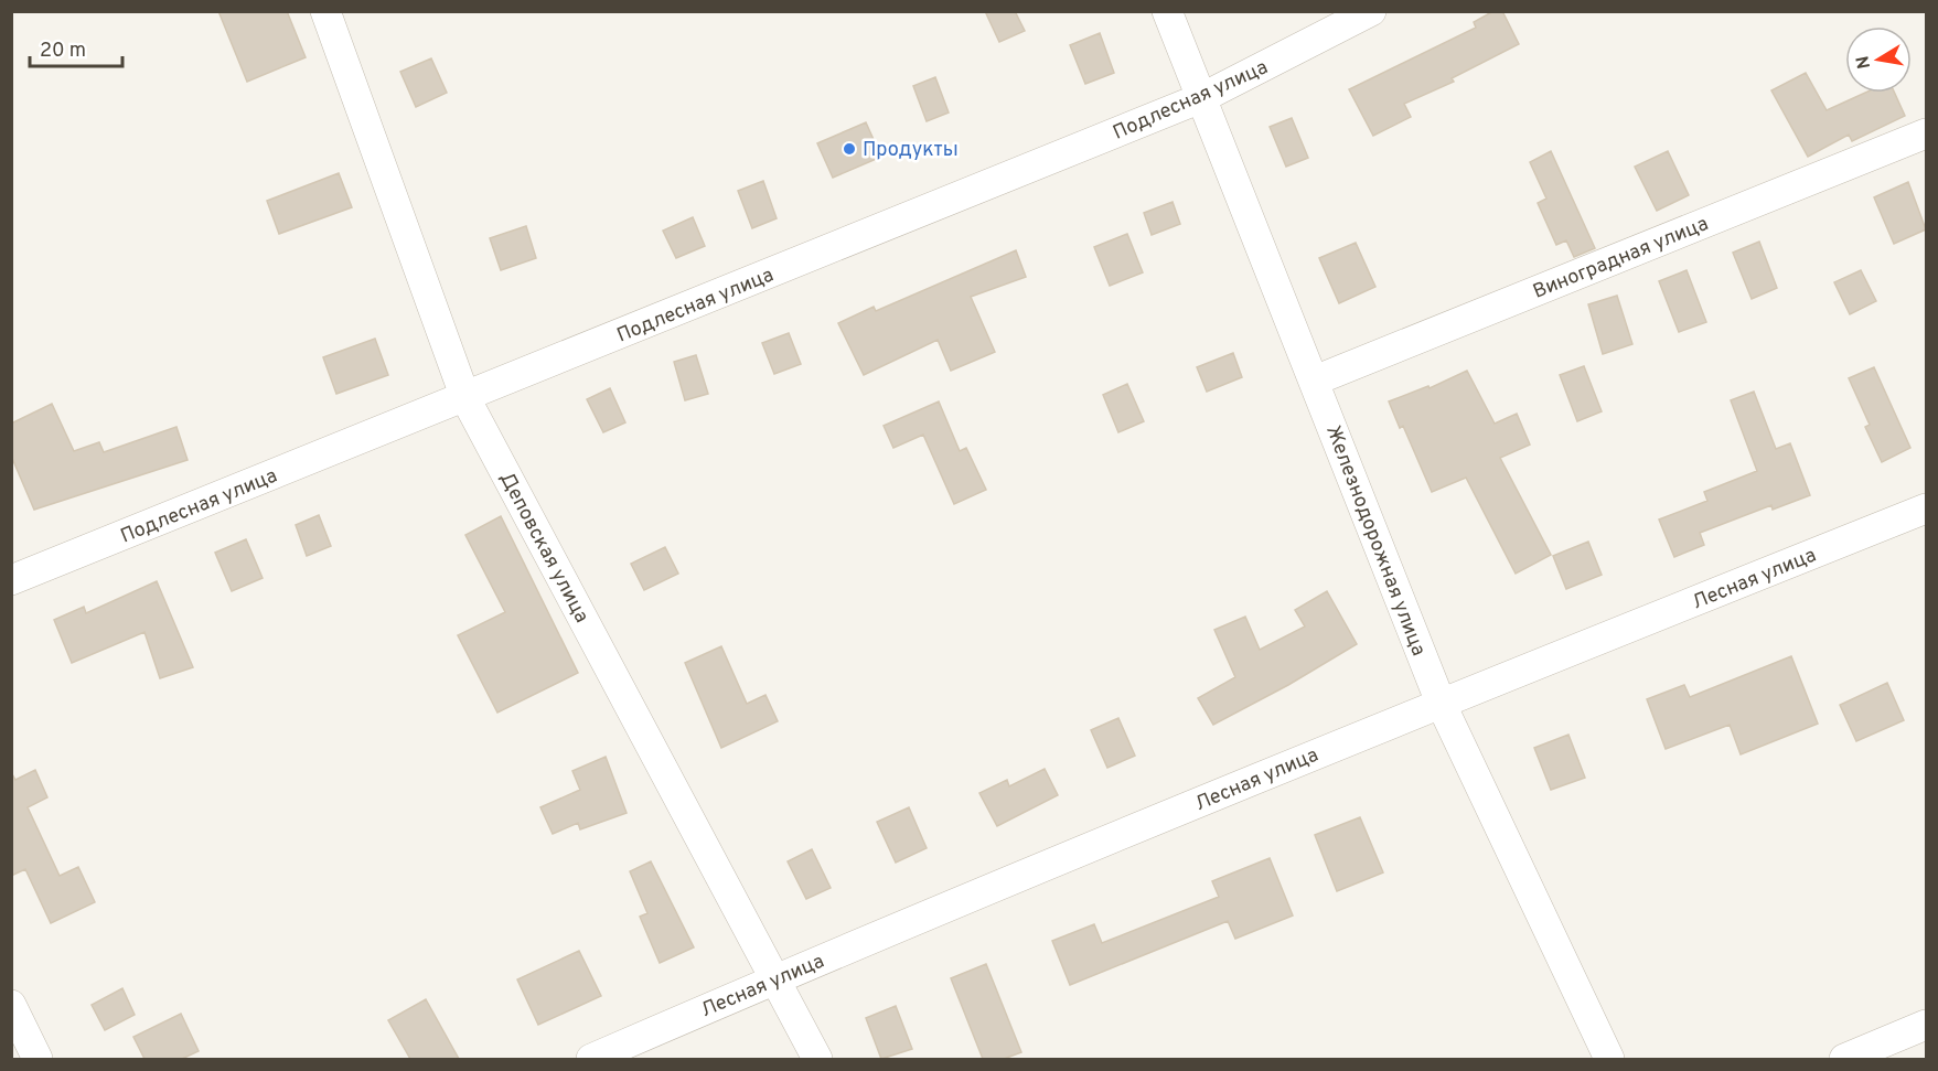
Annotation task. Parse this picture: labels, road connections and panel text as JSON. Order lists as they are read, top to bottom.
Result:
{
  "streets": {
    "street": [
      "Подлесная улица",
      "Виноградная улица",
      "Железнодорожная улица",
      "Деповская улица",
      "Лесная улица"
    ]
  },
  "crossings": [
    ["Подлесная улица", "Железнодорожная улица"],
    ["Подлесная улица", "Деповская улица"],
    ["Виноградная улица", "Железнодорожная улица"],
    ["Железнодорожная улица", "Лесная улица"],
    ["Деповская улица", "Лесная улица"]
  ],
  "places": ["Продукты"],
  "scale_bar": "20 m",
  "north": "left"
}
